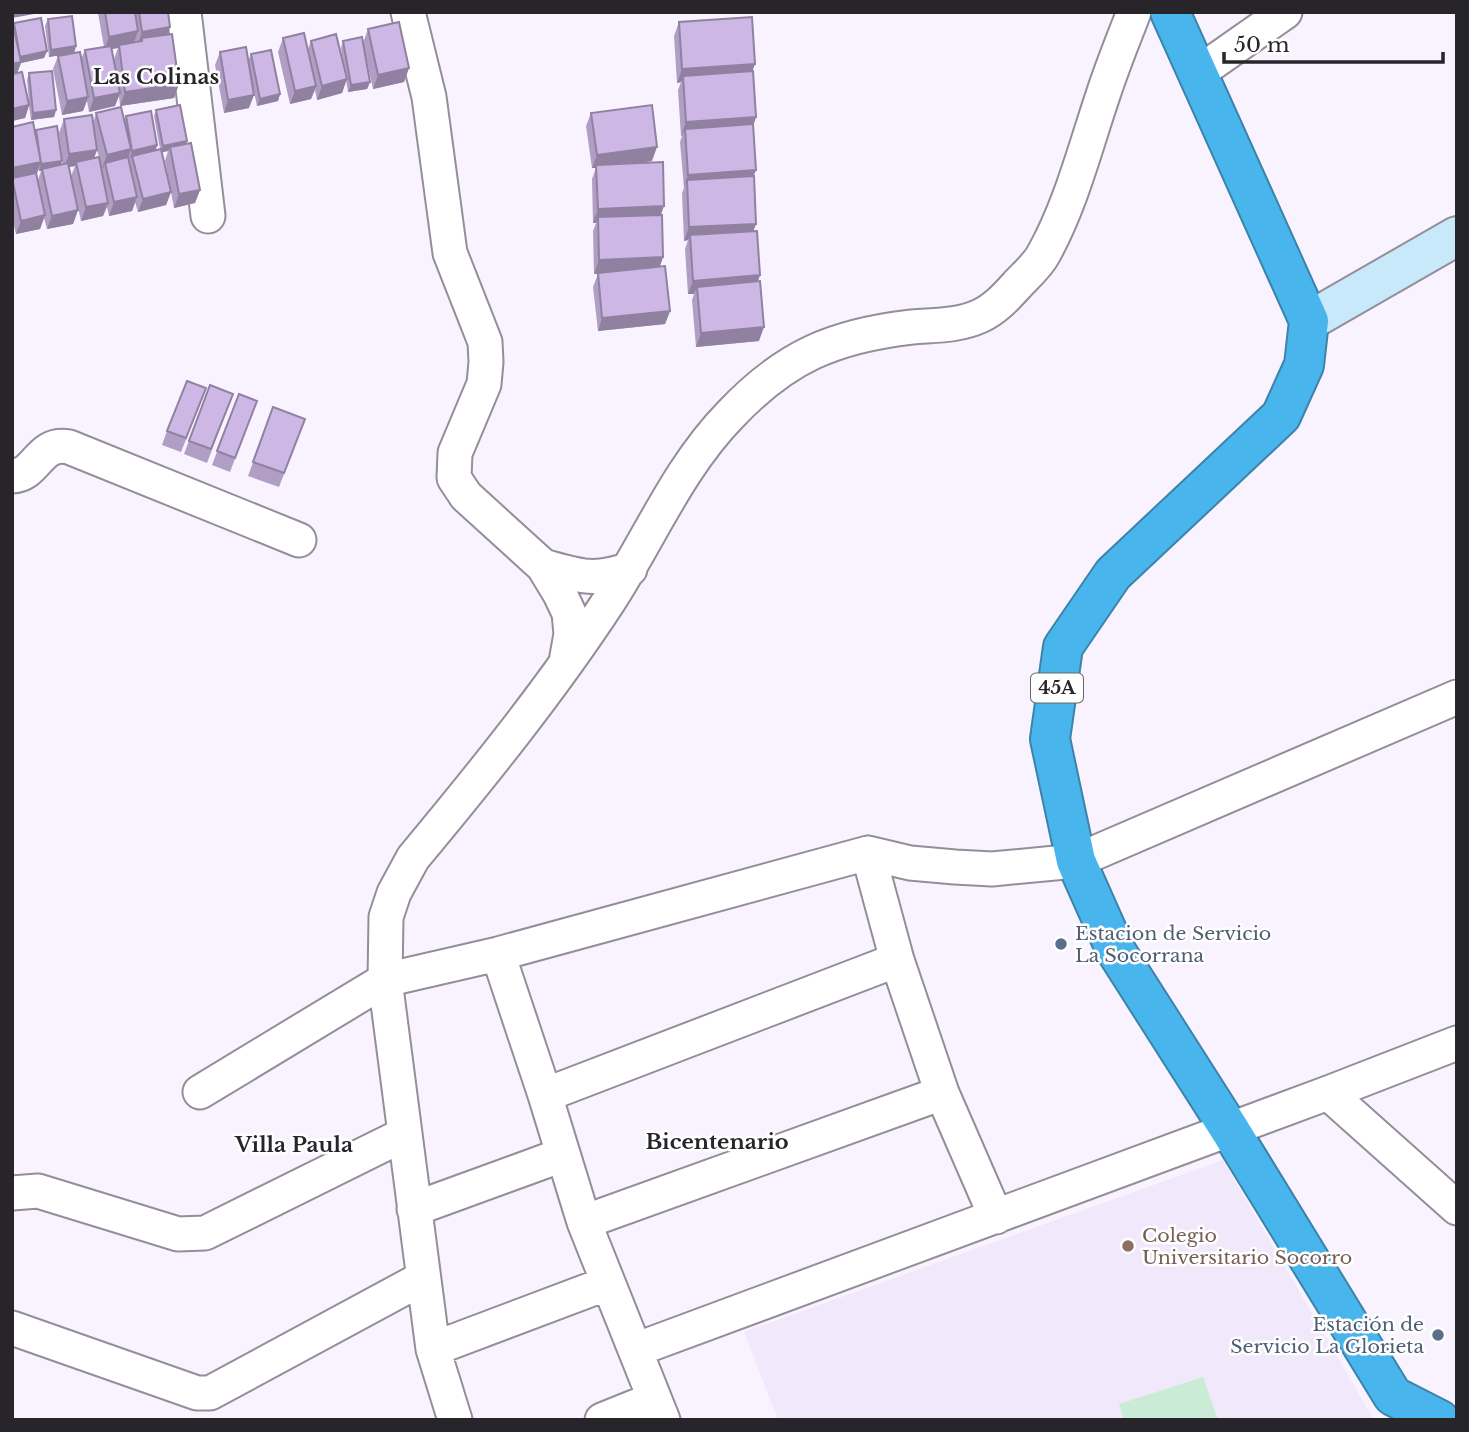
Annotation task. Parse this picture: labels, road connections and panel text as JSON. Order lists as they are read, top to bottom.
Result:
{
  "streets": {
    "highway": ["45A"]
  },
  "districts": ["Las Colinas", "Bicentenario", "Villa Paula"],
  "places": ["Estacion de Servicio La Socorrana", "Colegio Universitario Socorro", "Estación de Servicio La Glorieta"],
  "scale_bar": "50 m"
}
